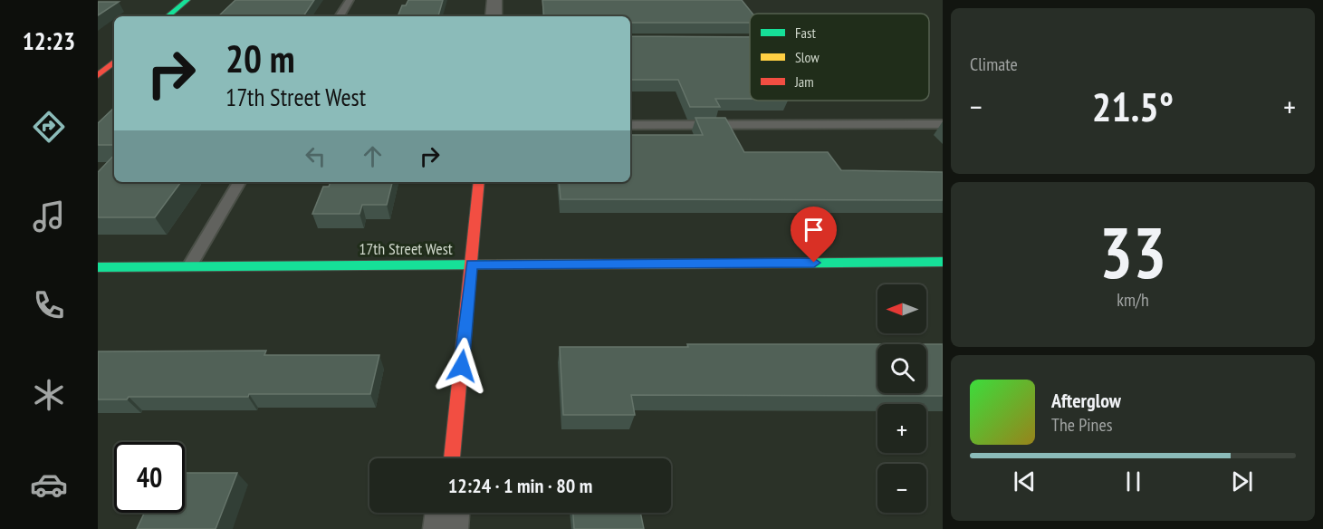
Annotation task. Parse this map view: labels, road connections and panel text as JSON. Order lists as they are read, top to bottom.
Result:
{
  "streets": {
    "street": ["17th Street West"]
  },
  "legend": ["Fast", "Slow", "Jam"],
  "north": "left",
  "page": {
    "tabs": "12:23",
    "tile": [
      "Climate",
      ["33", "km/h"]
    ],
    "turn": ["20 m", "17th Street West"],
    "heat": ["−", "21.5°", "+"],
    "map_buttons": ["+", "−"],
    "song": ["Afterglow", "The Pines"],
    "limit": "40",
    "trip": "12:24 · 1 min · 80 m"
  }
}
